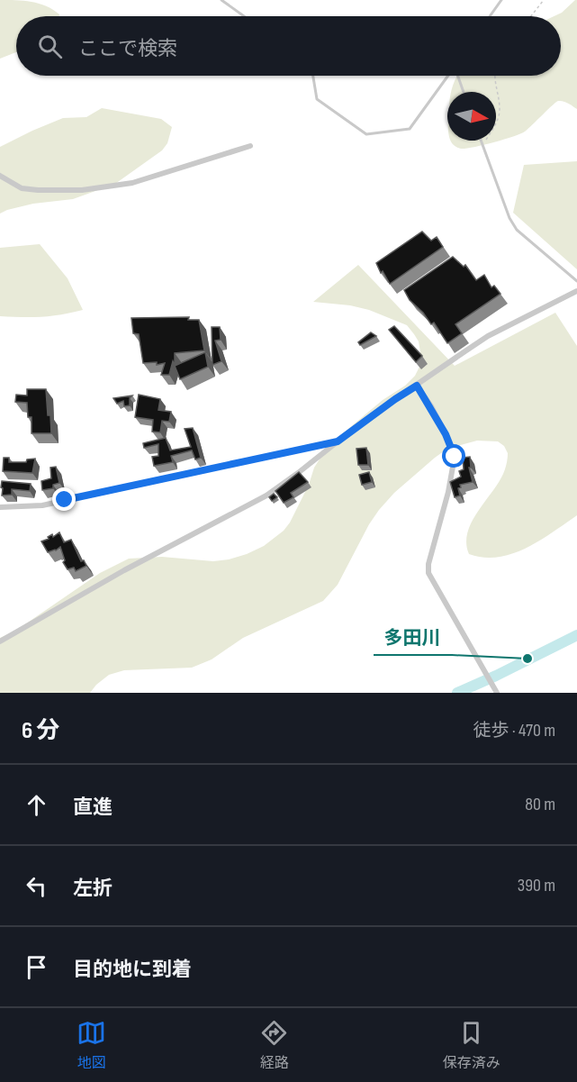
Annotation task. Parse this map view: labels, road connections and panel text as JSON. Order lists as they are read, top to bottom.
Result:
{
  "places": ["多田川"],
  "north": "right",
  "page": {
    "search": "ここで検索",
    "heading": ["6 分", "徒歩 · 470 m"],
    "list": [
      ["直進", "80 m"],
      ["左折", "390 m"],
      "目的地に到着"
    ],
    "nav": ["地図", "経路", "保存済み"]
  }
}
